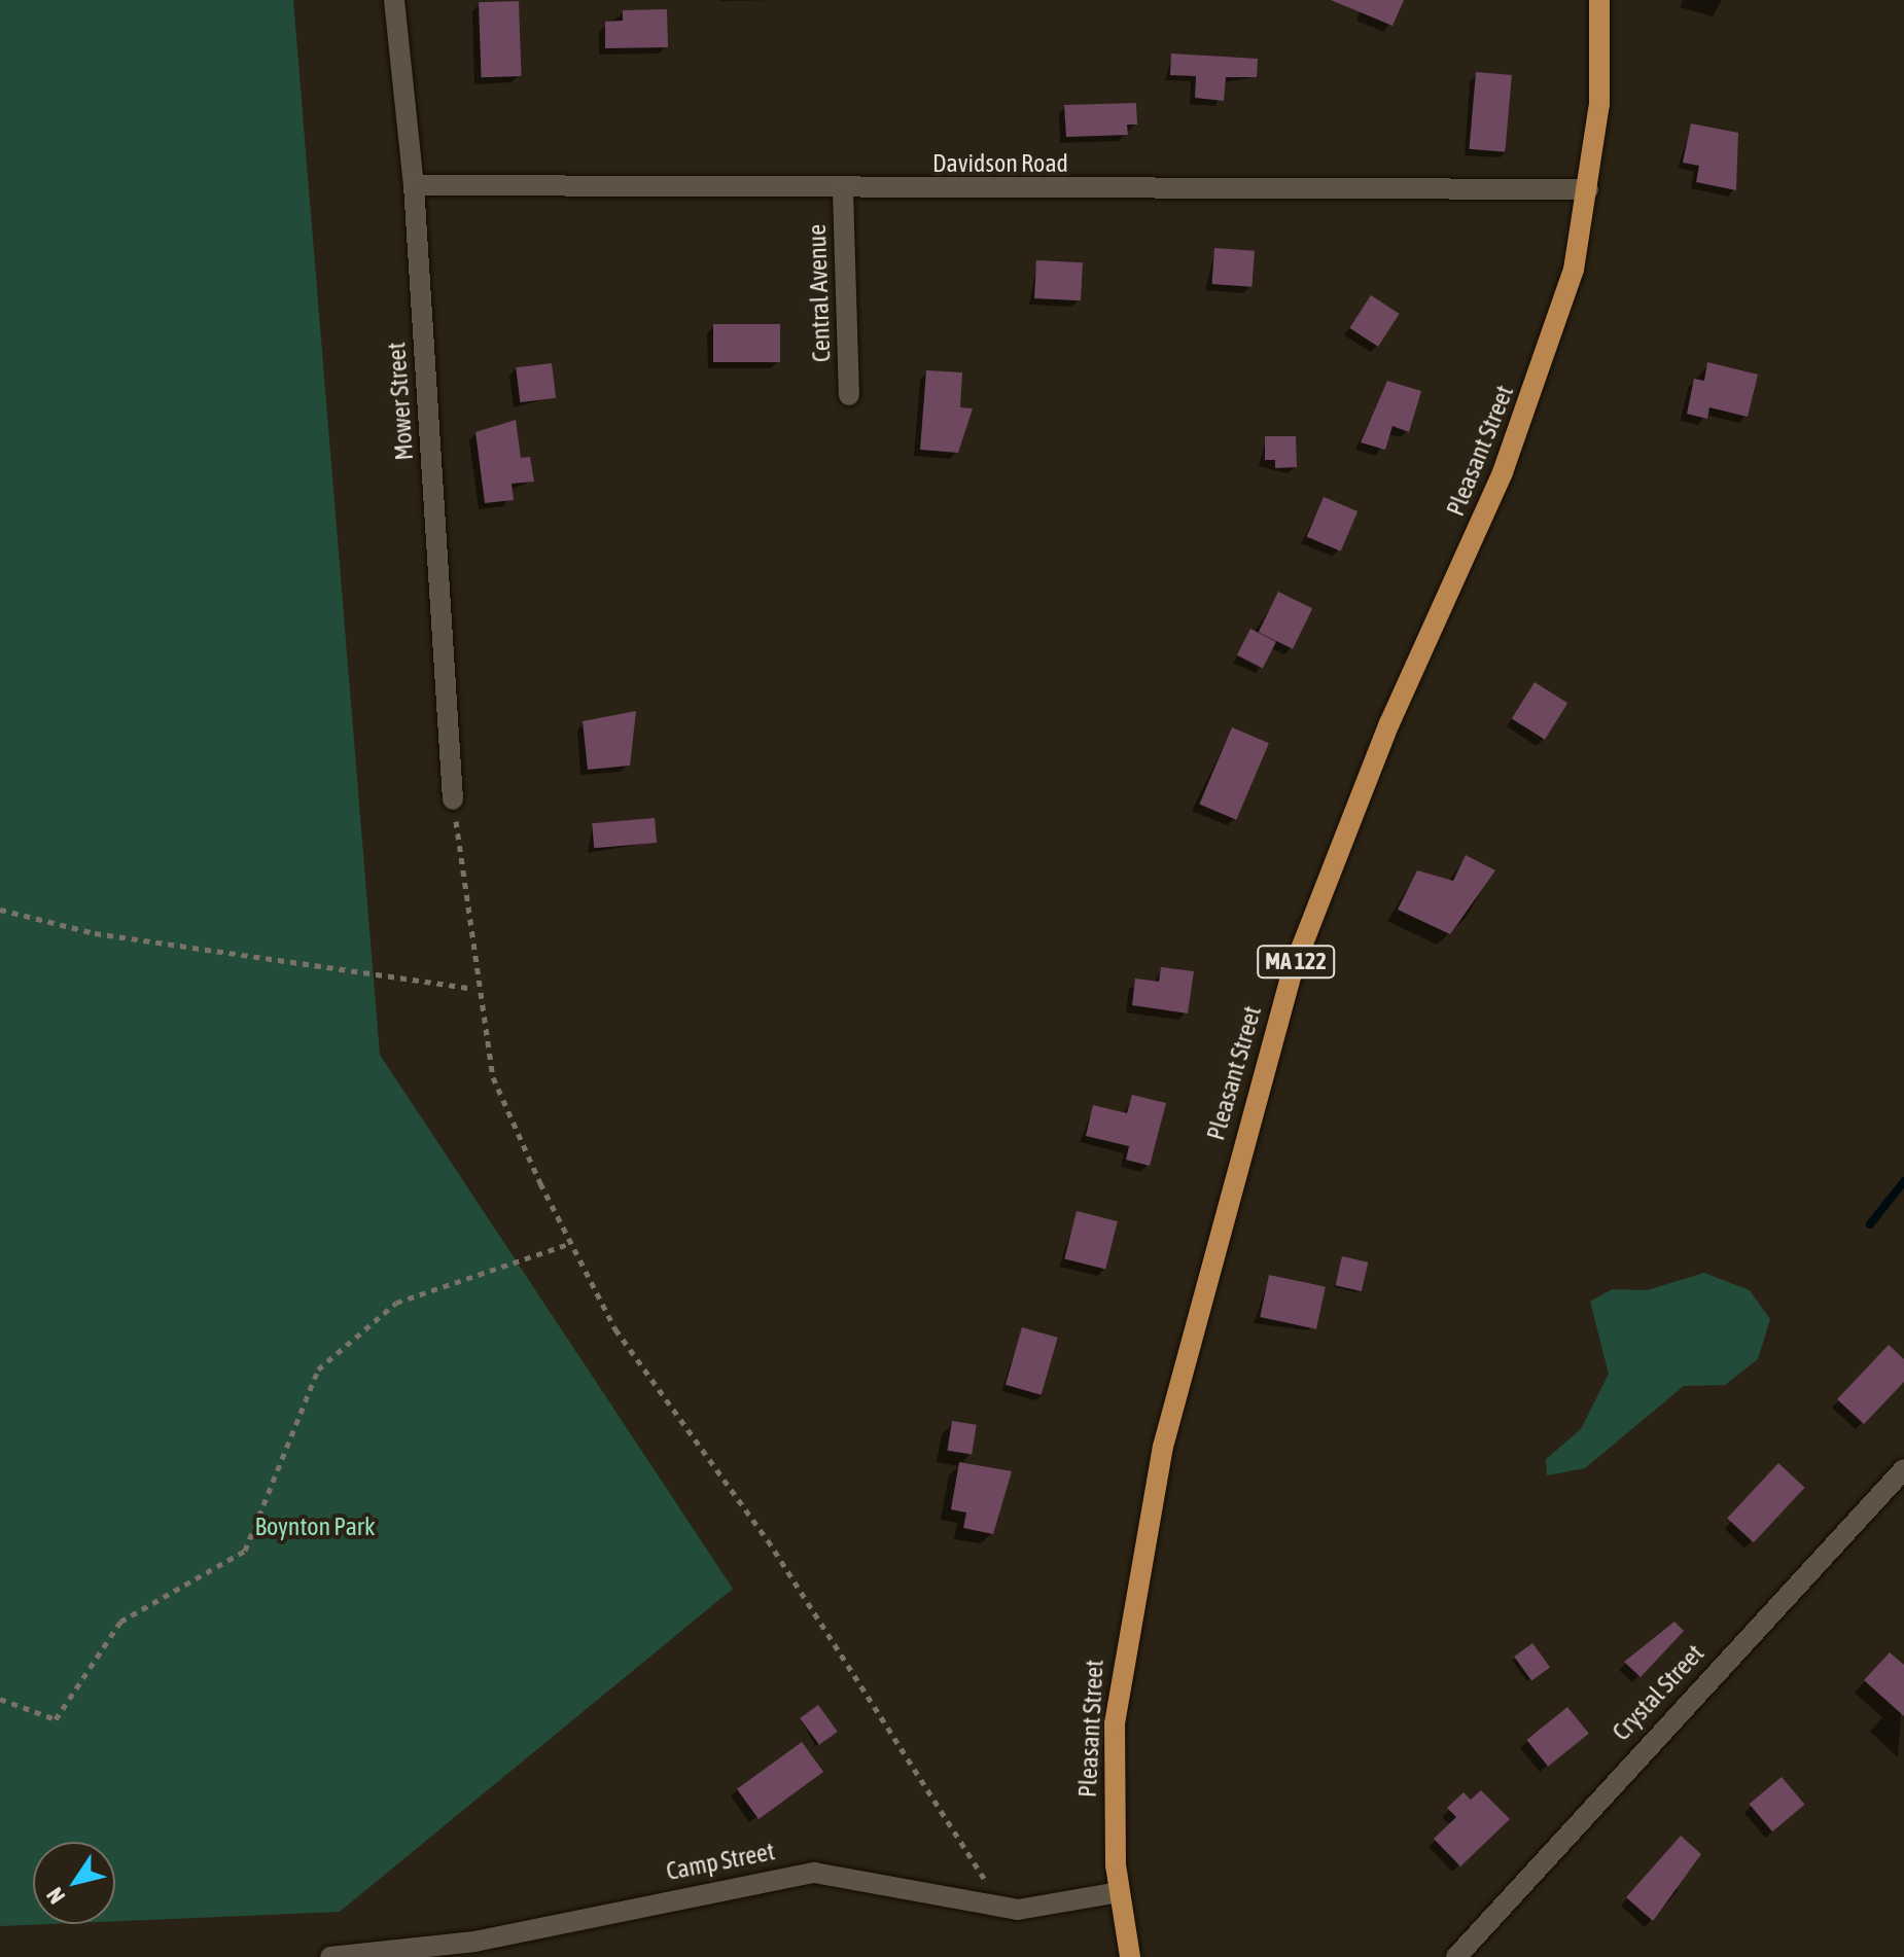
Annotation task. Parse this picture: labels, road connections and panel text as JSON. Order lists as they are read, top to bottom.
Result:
{
  "streets": {
    "main road": ["Pleasant Street", "MA 122"],
    "street": [
      "Davidson Road",
      "Central Avenue",
      "Mower Street",
      "Crystal Street",
      "Camp Street"
    ]
  },
  "crossings": [
    ["Davidson Road", "Central Avenue"],
    ["Davidson Road", "Mower Street"],
    ["Davidson Road", "Pleasant Street"],
    ["Pleasant Street", "Camp Street"]
  ],
  "parks": ["Boynton Park"],
  "north": "bottom left"
}
